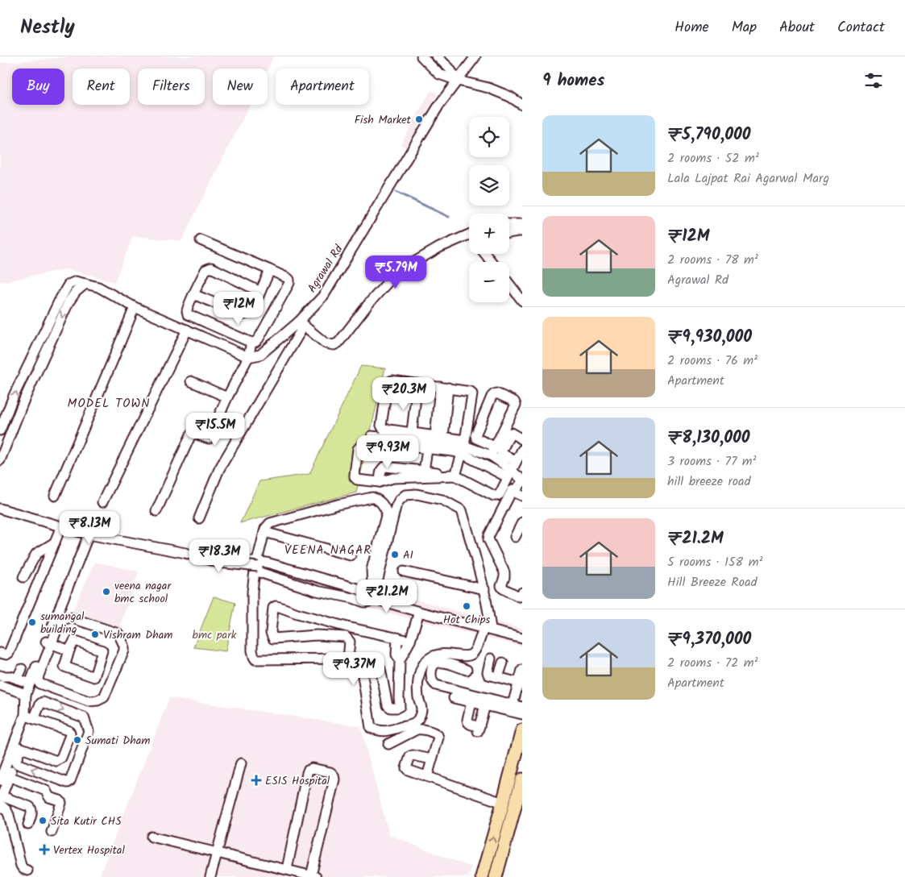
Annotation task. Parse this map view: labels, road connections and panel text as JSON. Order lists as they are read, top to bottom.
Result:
{
  "streets": {
    "street": ["Agrawal Rd"]
  },
  "districts": ["MODEL TOWN", "VEENA NAGAR"],
  "parks": ["bmc park"],
  "places": {
    "other": [
      "Fish Market",
      "A1",
      "veena nagar bmc school",
      "Hot Chips",
      "sumangal building",
      "Vishram Dham",
      "Sumati Dham",
      "Sita Kutir CHS"
    ],
    "health": ["ESIS Hospital", "Vertex Hospital"]
  },
  "page": {
    "header": "Nestly",
    "nav": [
      "Home",
      "Map",
      "About",
      "Contact"
    ],
    "heading": "9 homes",
    "chip": [
      "Buy",
      "Rent",
      "Filters",
      "New",
      "Apartment"
    ],
    "list": [
      {
        "name": "₹5,790,000",
        "note": "2 rooms · 52 m² · Lala Lajpat Rai Agarwal Marg"
      },
      {
        "name": "₹12M",
        "note": "2 rooms · 78 m² · Agrawal Rd"
      },
      {
        "name": "₹9,930,000",
        "note": "2 rooms · 76 m² · Apartment"
      },
      {
        "name": "₹8,130,000",
        "note": "3 rooms · 77 m² · hill breeze road"
      },
      {
        "name": "₹21.2M",
        "note": "5 rooms · 158 m² · Hill Breeze Road"
      },
      {
        "name": "₹9,370,000",
        "note": "2 rooms · 72 m² · Apartment"
      }
    ],
    "map_buttons": ["+", "−"],
    "price": [
      "₹5.79M",
      "₹12M",
      "₹20.3M",
      "₹15.5M",
      "₹9.93M",
      "₹8.13M",
      "₹18.3M",
      "₹21.2M",
      "₹9.37M"
    ]
  }
}
